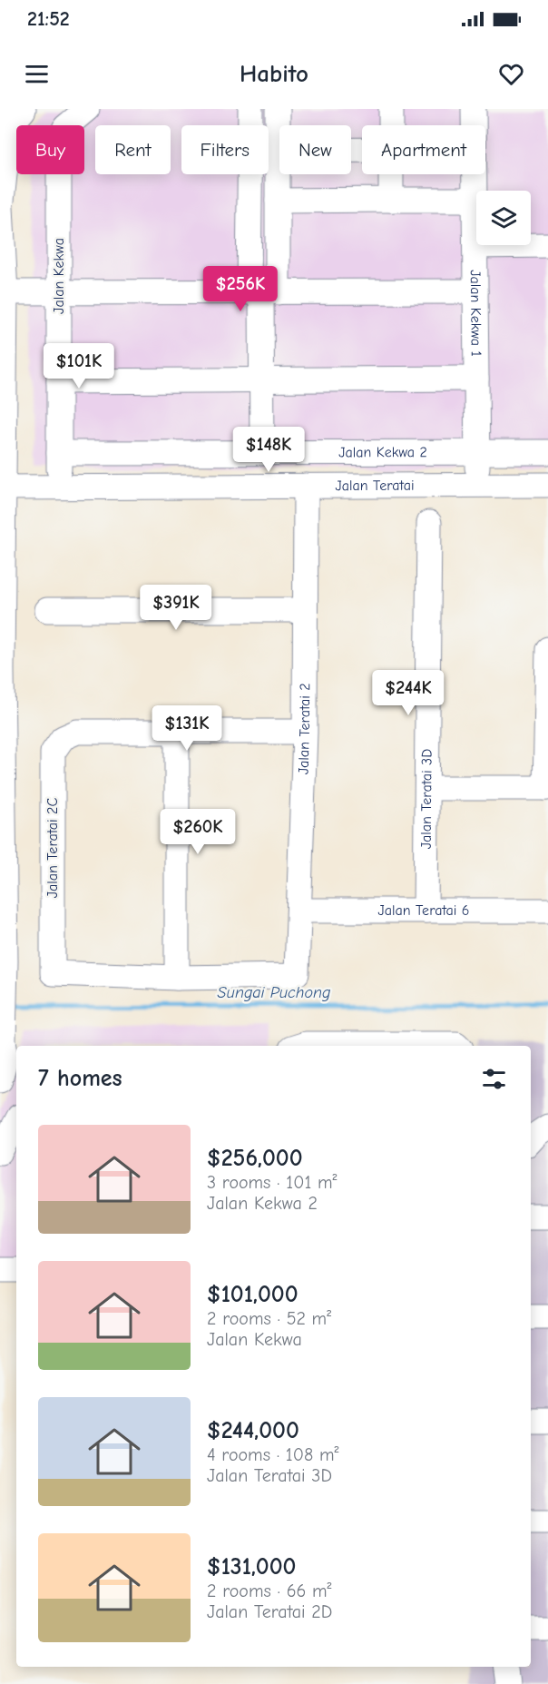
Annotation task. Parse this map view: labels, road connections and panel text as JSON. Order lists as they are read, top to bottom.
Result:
{
  "streets": {
    "street": [
      "Jalan Kekwa",
      "Jalan Kekwa 1",
      "Jalan Kekwa 2",
      "Jalan Teratai",
      "Jalan Teratai 2",
      "Jalan Teratai 3D",
      "Jalan Teratai 2C",
      "Jalan Teratai 6"
    ]
  },
  "crossings": [
    ["Jalan Kekwa", "Jalan Kekwa 2"],
    ["Jalan Kekwa", "Jalan Teratai"],
    ["Jalan Kekwa 1", "Jalan Kekwa 2"],
    ["Jalan Kekwa 1", "Jalan Teratai"],
    ["Jalan Teratai", "Jalan Teratai 2"],
    ["Jalan Teratai 2", "Jalan Teratai 2C"],
    ["Jalan Teratai 2", "Jalan Teratai 6"],
    ["Jalan Teratai 3D", "Jalan Teratai 6"]
  ],
  "water": ["Sungai Puchong"],
  "page": {
    "status": "21:52",
    "header": "Habito",
    "chip": [
      "Buy",
      "Rent",
      "Filters",
      "New",
      "Apartment"
    ],
    "price": [
      "$256K",
      "$101K",
      "$148K",
      "$391K",
      "$244K",
      "$131K",
      "$260K"
    ],
    "heading": "7 homes",
    "list": [
      {
        "name": "$256,000",
        "note": "3 rooms · 101 m² · Jalan Kekwa 2"
      },
      {
        "name": "$101,000",
        "note": "2 rooms · 52 m² · Jalan Kekwa"
      },
      {
        "name": "$244,000",
        "note": "4 rooms · 108 m² · Jalan Teratai 3D"
      },
      {
        "name": "$131,000",
        "note": "2 rooms · 66 m² · Jalan Teratai 2D"
      }
    ]
  }
}
